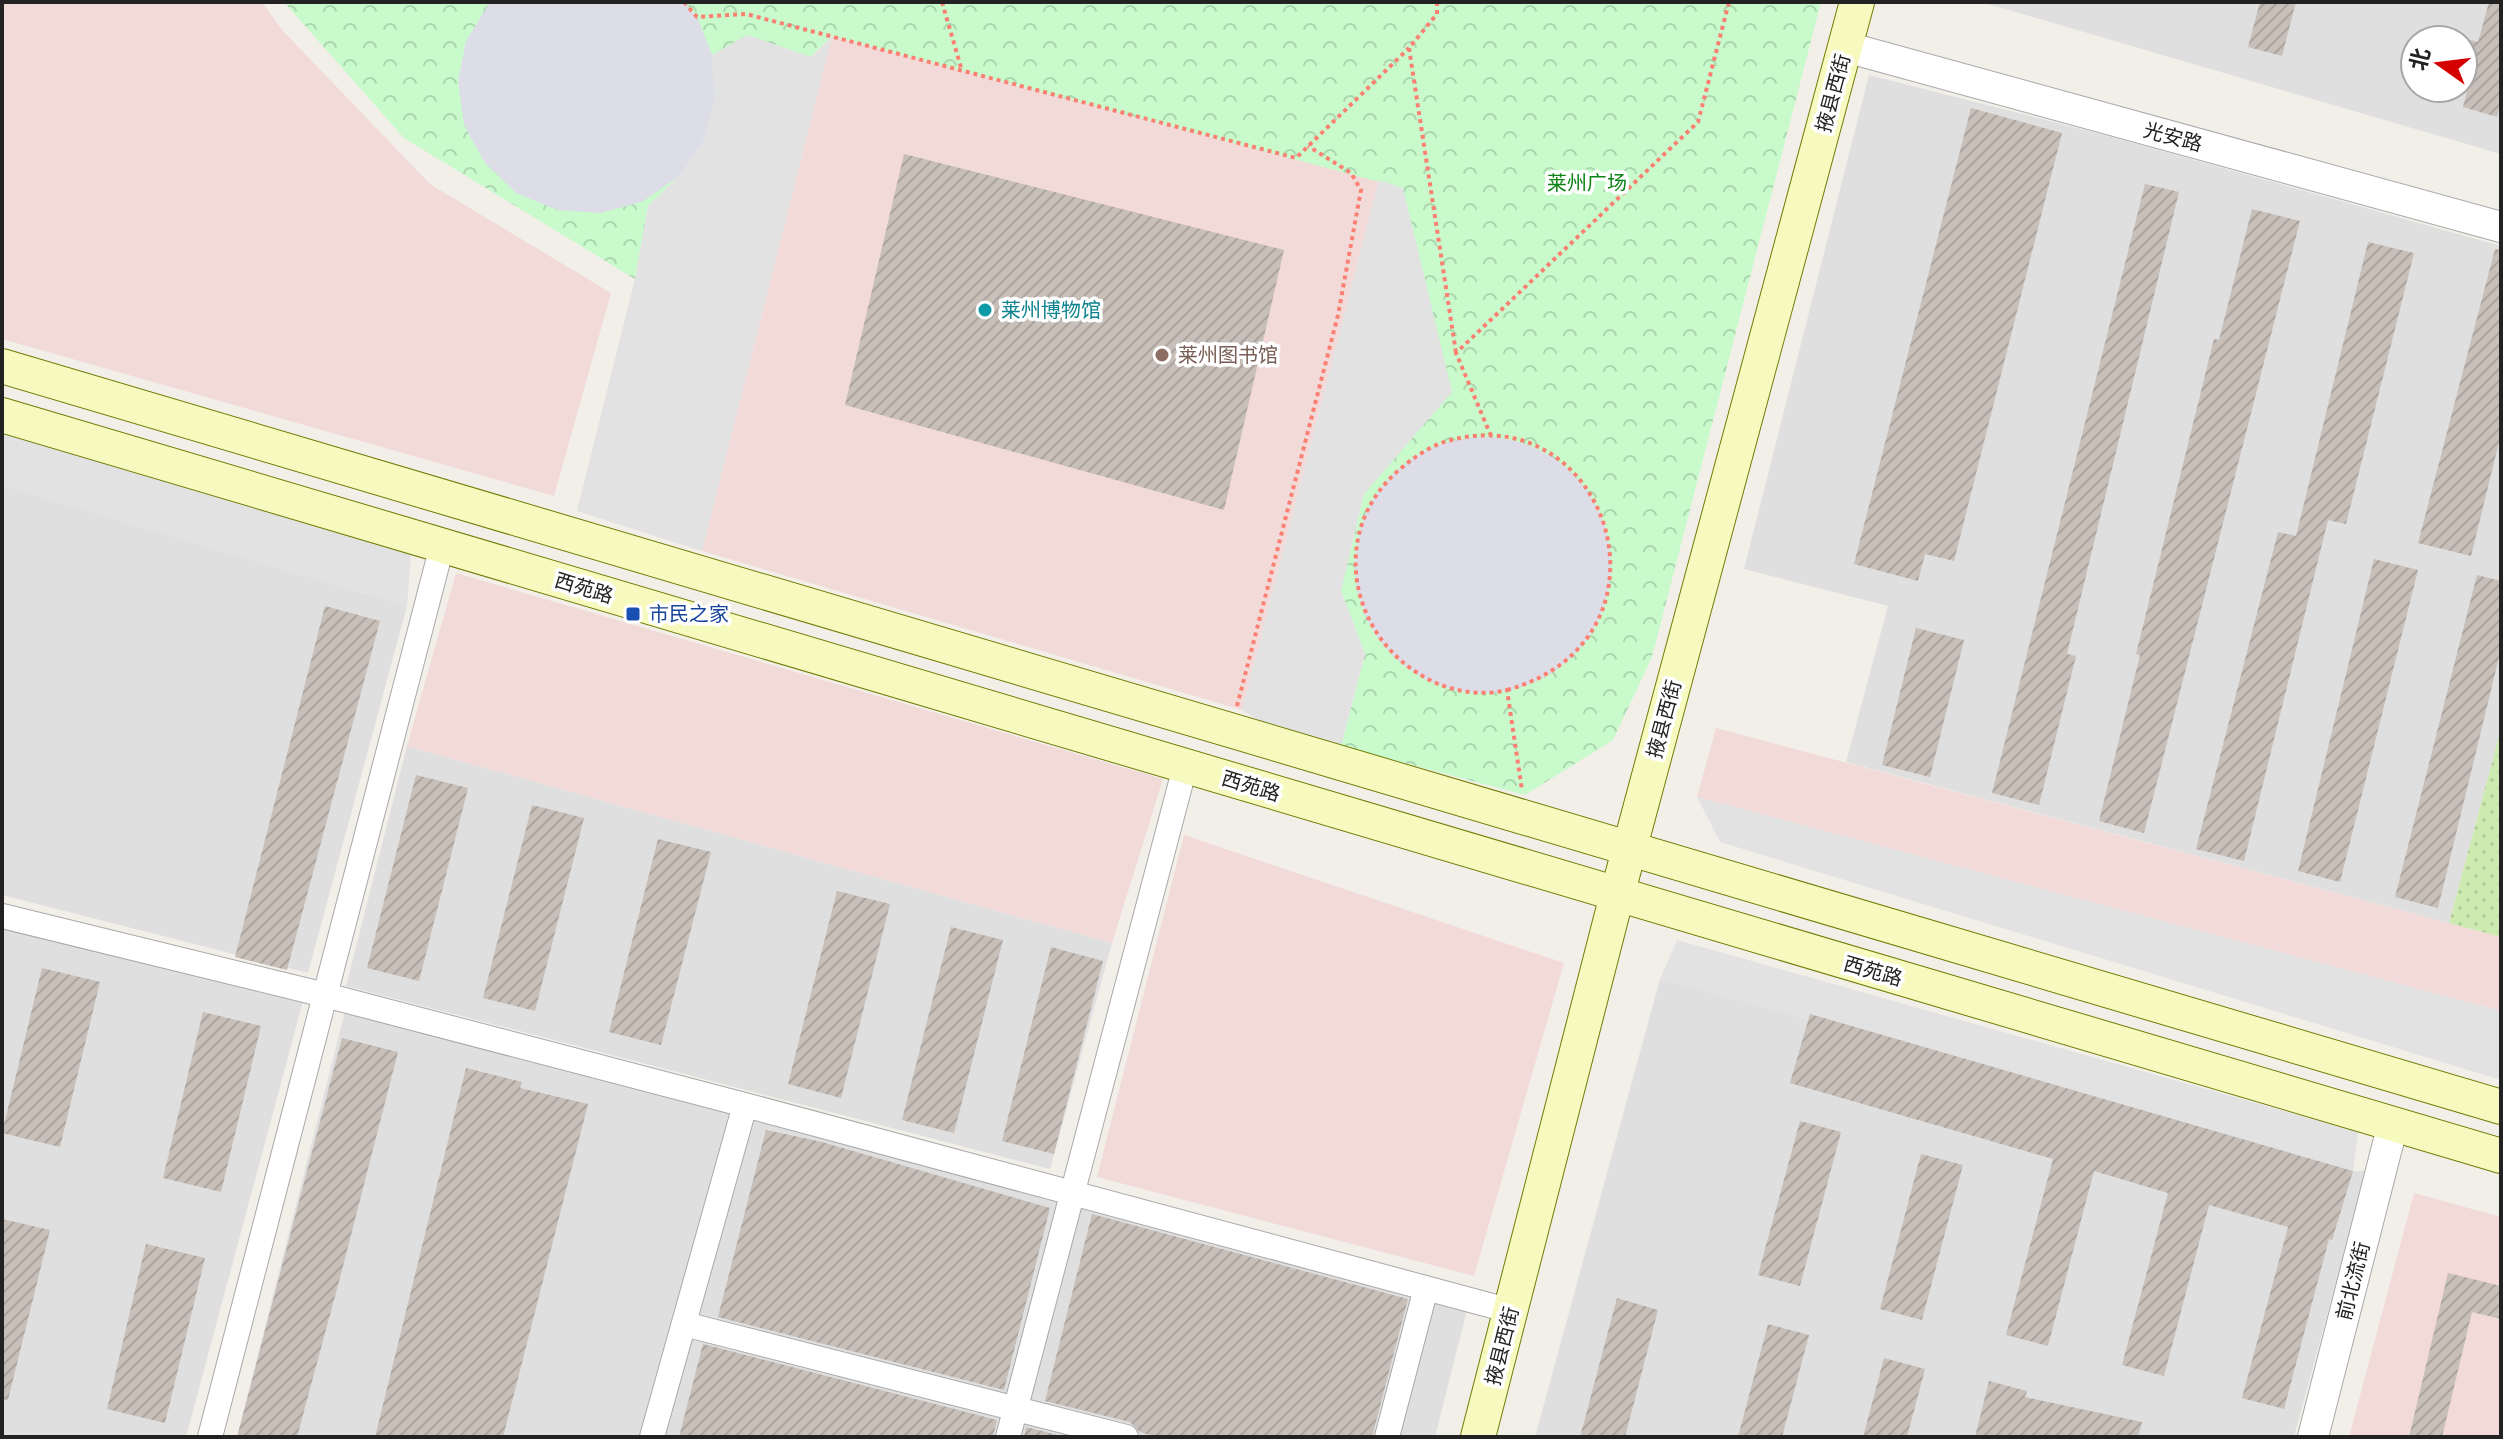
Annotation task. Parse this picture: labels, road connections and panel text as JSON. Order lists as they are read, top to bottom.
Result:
{
  "streets": {
    "main road": ["掖县西街", "西苑路"],
    "street": ["光安路", "前北流街"]
  },
  "crossings": [
    ["掖县西街", "光安路"],
    ["掖县西街", "西苑路"],
    ["西苑路", "前北流街"]
  ],
  "parks": ["莱州广场"],
  "places": {
    "other": ["莱州博物馆", "莱州图书馆"],
    "transit": ["市民之家"]
  },
  "north": "left"
}
